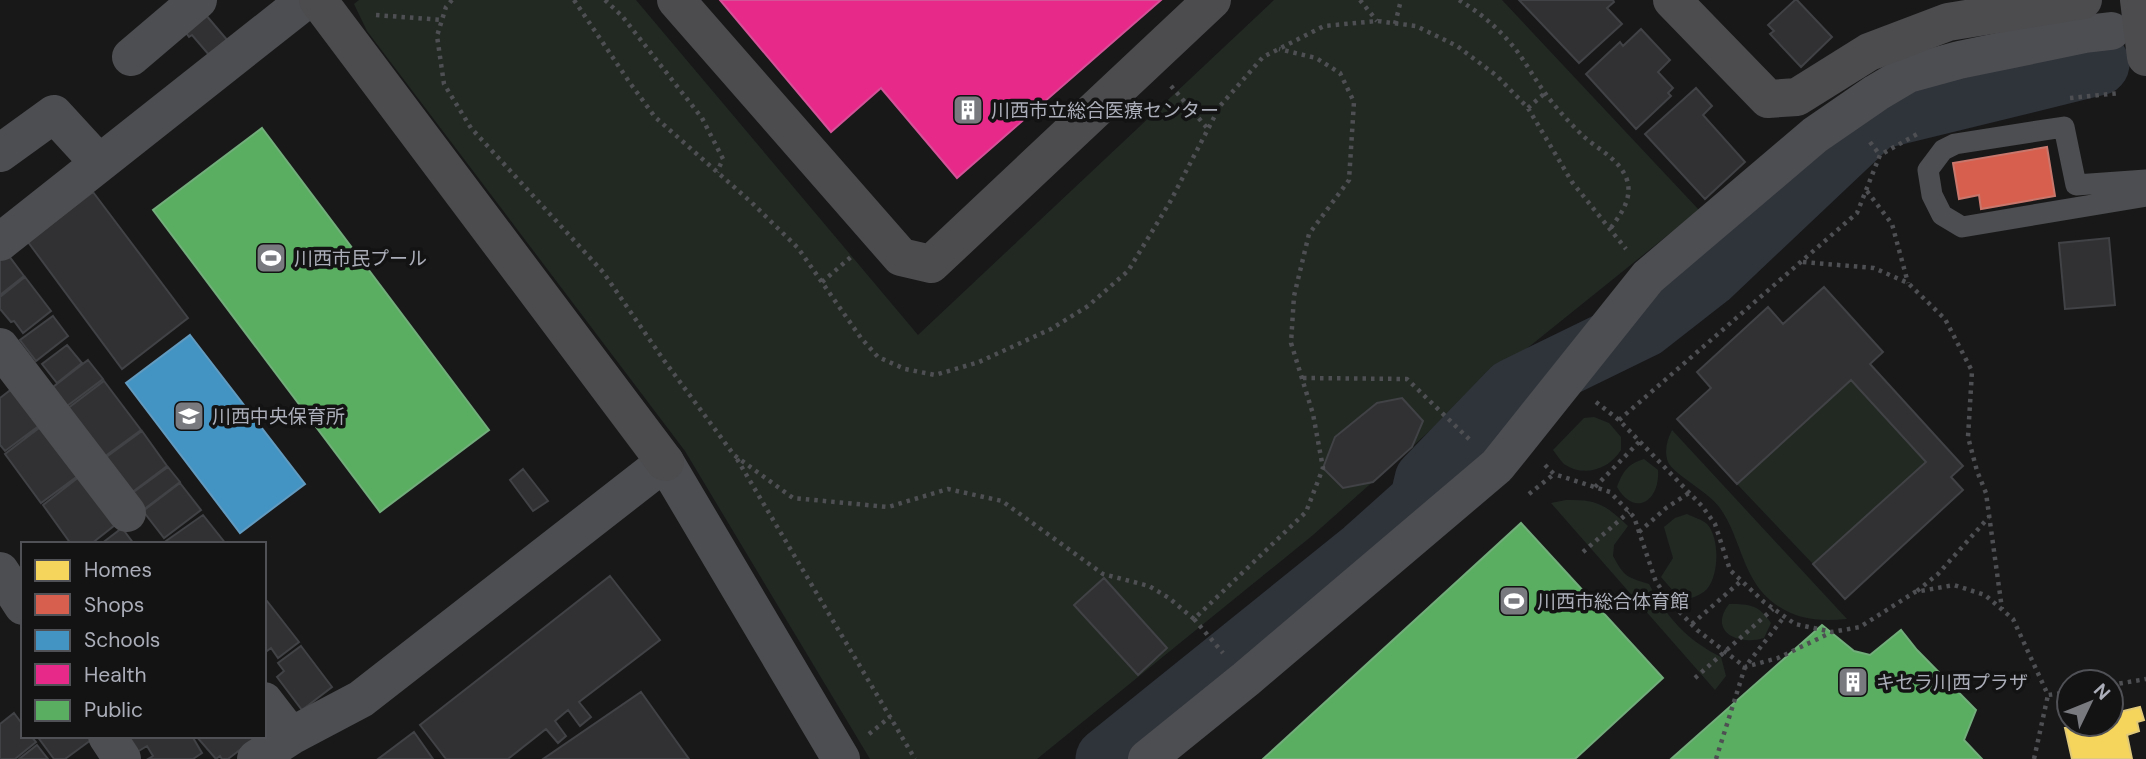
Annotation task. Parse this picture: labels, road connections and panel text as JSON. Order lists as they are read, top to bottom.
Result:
{
  "places": {
    "building": ["川西市立総合医療センター", "キセラ川西プラザ"],
    "sports": ["川西市民プール", "川西市総合体育館"],
    "school or university": ["川西中央保育所"]
  },
  "legend": [
    "Homes",
    "Shops",
    "Schools",
    "Health",
    "Public"
  ],
  "north": "top right"
}
